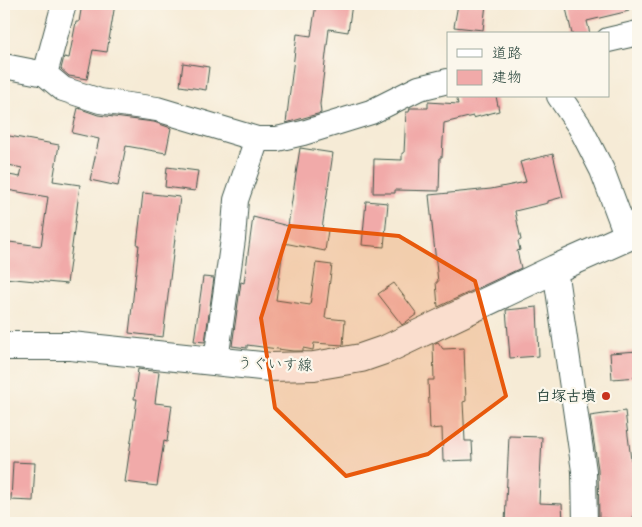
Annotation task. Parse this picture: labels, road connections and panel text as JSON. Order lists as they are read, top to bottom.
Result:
{
  "streets": {
    "street": ["うぐいす線"]
  },
  "places": ["白塚古墳"],
  "legend": ["道路", "建物"]
}
